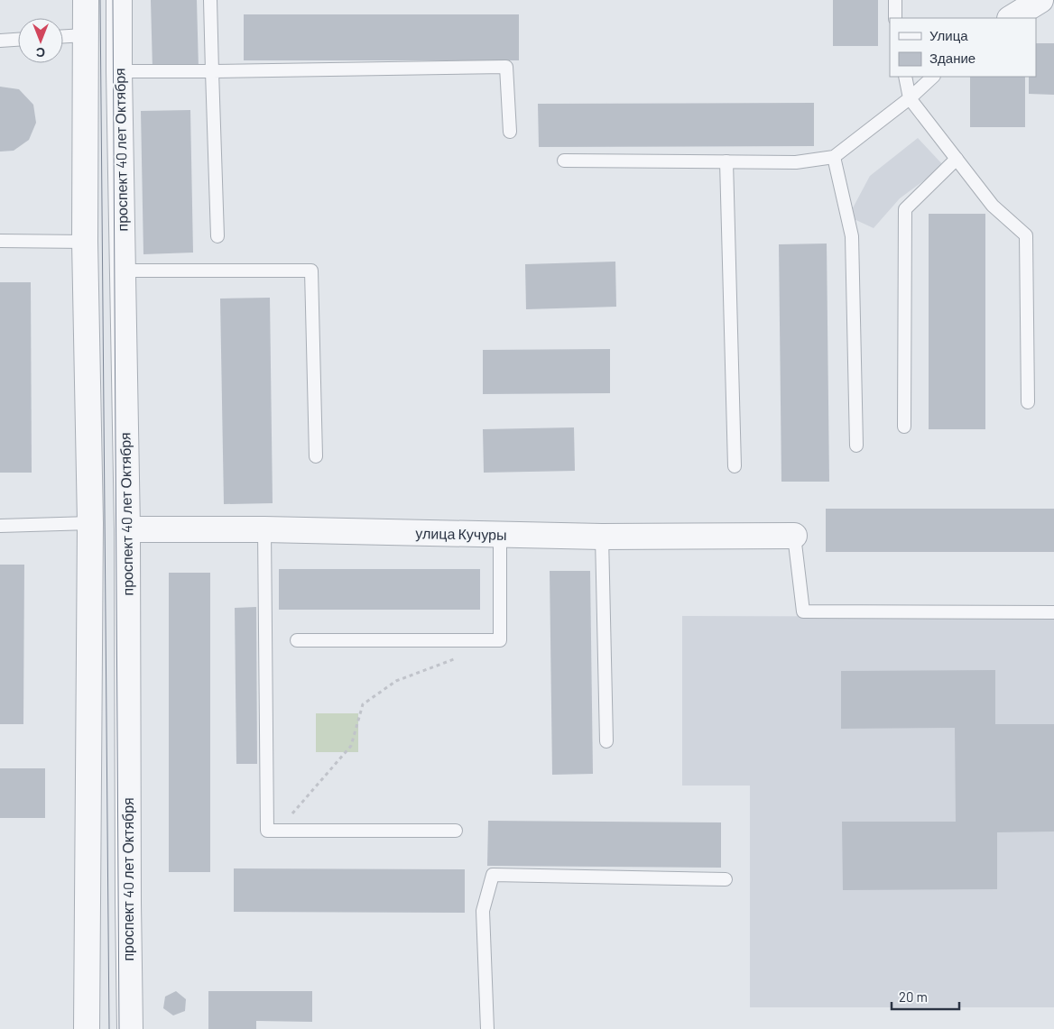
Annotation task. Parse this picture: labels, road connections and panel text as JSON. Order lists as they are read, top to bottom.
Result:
{
  "streets": {
    "street": ["проспект 40 лет Октября", "улица Кучуры"]
  },
  "crossings": [
    ["проспект 40 лет Октября", "улица Кучуры"]
  ],
  "legend": ["Улица", "Здание"],
  "scale_bar": "20 m",
  "north": "bottom"
}
